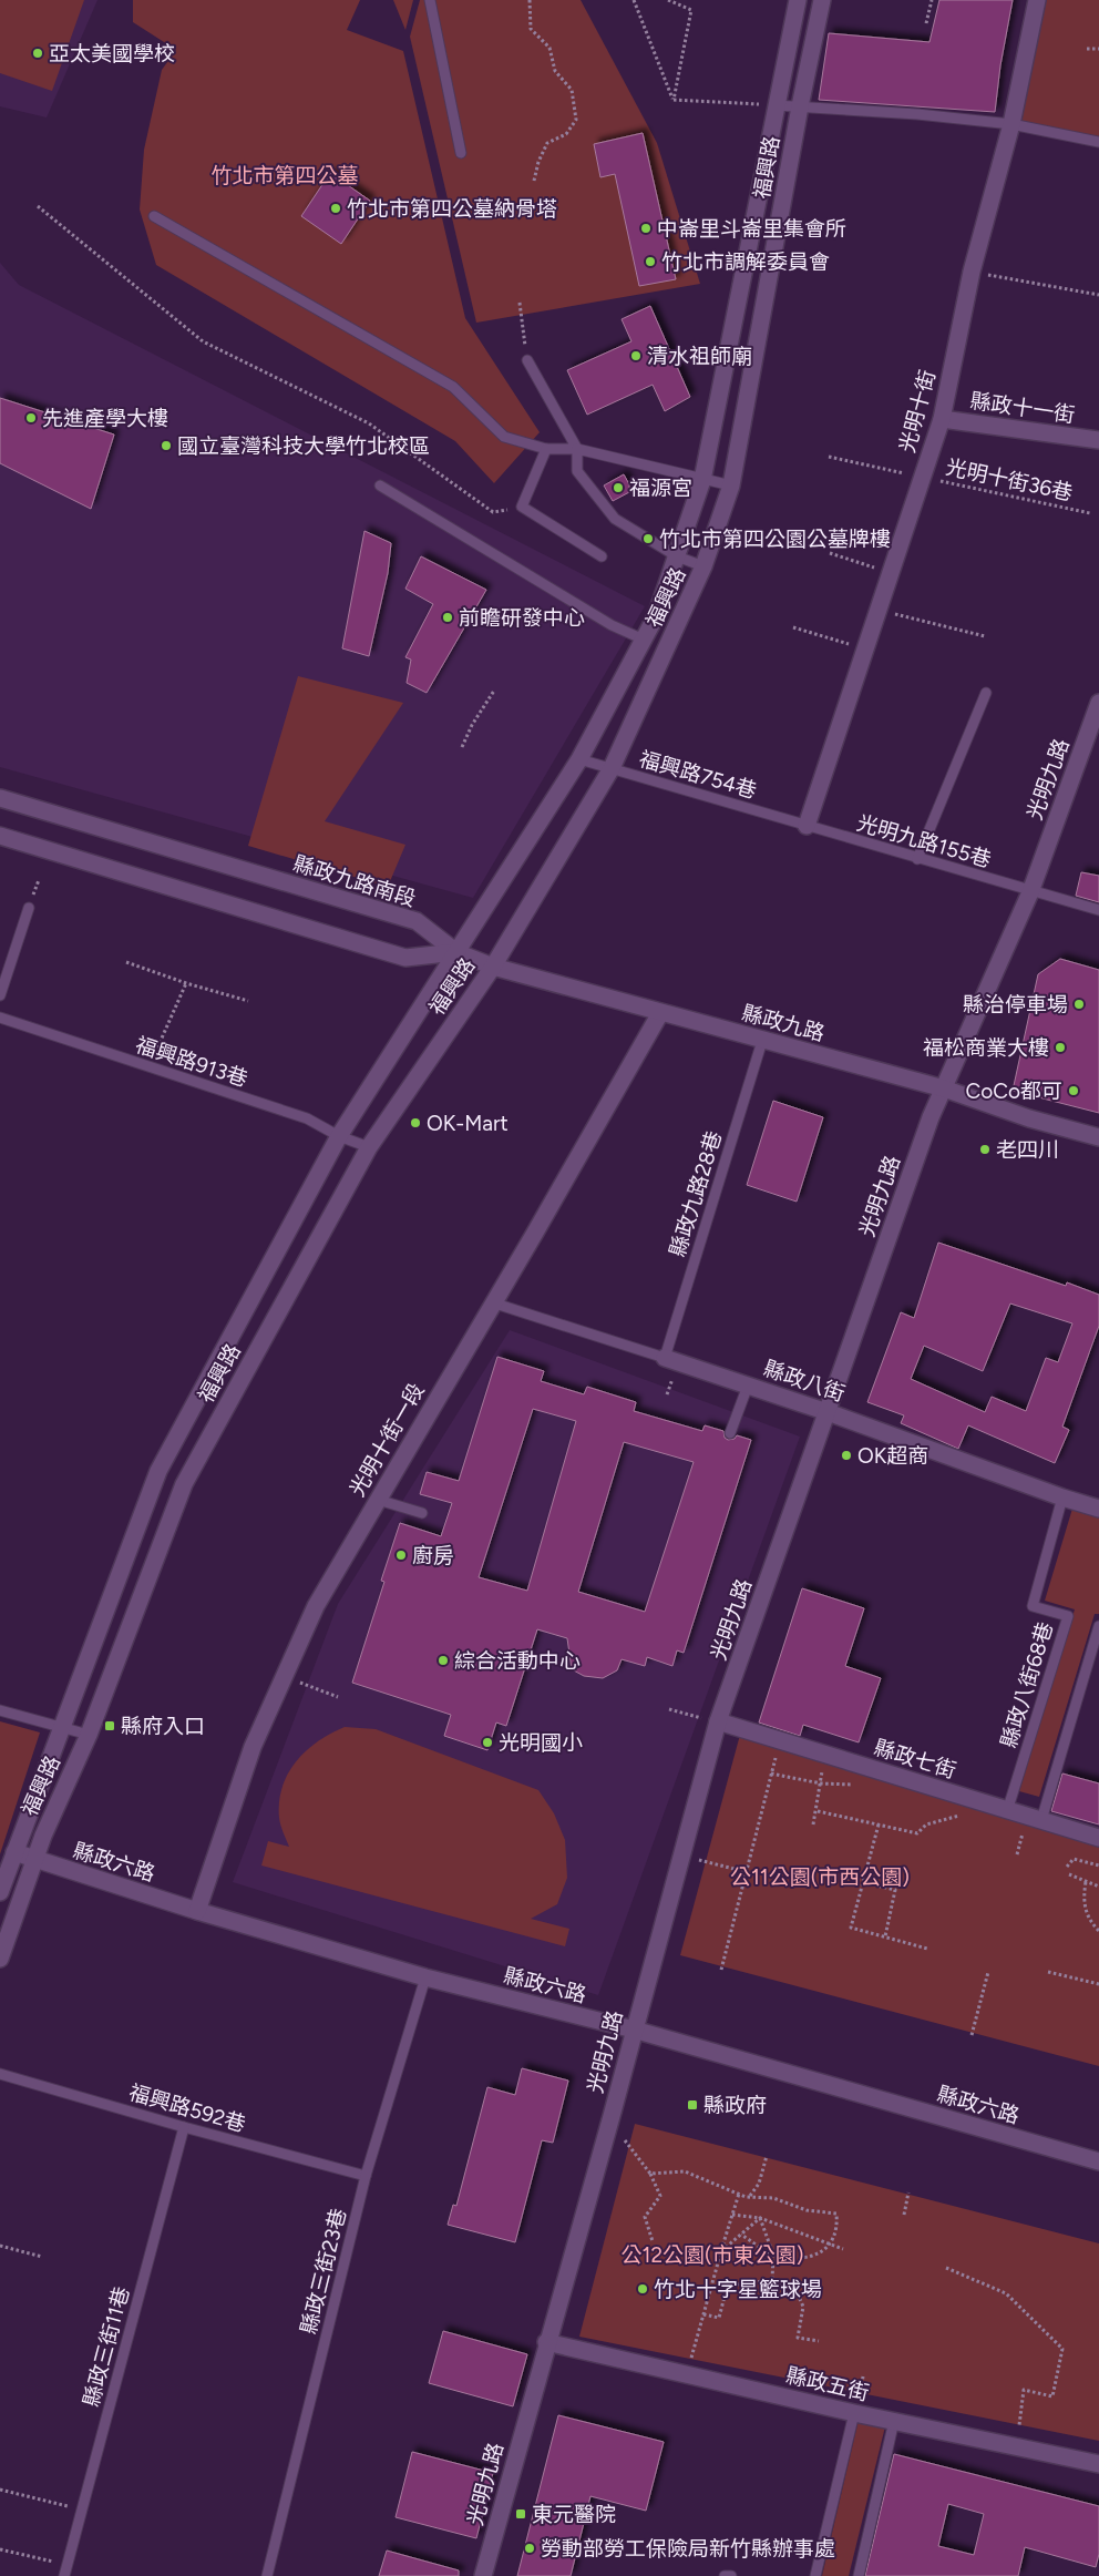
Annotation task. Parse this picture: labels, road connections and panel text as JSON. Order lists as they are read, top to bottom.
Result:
{
  "streets": {
    "street": [
      "福興路",
      "縣政十一街",
      "光明十街",
      "光明九路",
      "縣政九路南段",
      "縣政九路",
      "縣政八街",
      "光明十街一段",
      "縣政七街",
      "縣政六路",
      "縣政五街"
    ],
    "lane": [
      "福興路754巷",
      "光明九路155巷",
      "福興路913巷",
      "縣政九路28巷",
      "縣政八街68巷",
      "福興路592巷",
      "縣政三街23巷",
      "縣政三街11巷"
    ],
    "path": ["光明十街36巷"]
  },
  "crossings": [
    ["福興路", "福興路754巷"],
    ["福興路", "縣政九路南段"],
    ["福興路", "縣政九路"],
    ["福興路", "福興路913巷"],
    ["福興路", "縣政六路"],
    ["縣政十一街", "光明十街"],
    ["光明十街", "光明十街36巷"],
    ["光明十街", "福興路754巷"],
    ["光明十街", "光明九路155巷"],
    ["福興路754巷", "光明九路155巷"],
    ["光明九路", "光明九路155巷"],
    ["光明九路", "縣政九路"],
    ["光明九路", "縣政八街"],
    ["光明九路", "縣政七街"],
    ["光明九路", "縣政六路"],
    ["光明九路", "縣政五街"],
    ["縣政九路南段", "縣政九路"],
    ["縣政九路", "縣政九路28巷"],
    ["縣政九路", "光明十街一段"],
    ["縣政九路28巷", "縣政八街"],
    ["縣政八街", "光明十街一段"],
    ["縣政八街", "縣政八街68巷"],
    ["光明十街一段", "縣政六路"],
    ["縣政八街68巷", "縣政七街"],
    ["縣政六路", "縣政三街23巷"],
    ["福興路592巷", "縣政三街23巷"],
    ["福興路592巷", "縣政三街11巷"]
  ],
  "parks": ["竹北市第四公墓", "公11公園(市西公園)", "公12公園(市東公園)"],
  "places": {
    "other": [
      "亞太美國學校",
      "竹北市第四公墓納骨塔",
      "中崙里斗崙里集會所",
      "竹北市調解委員會",
      "清水祖師廟",
      "先進產學大樓",
      "國立臺灣科技大學竹北校區",
      "福源宮",
      "竹北市第四公園公墓牌樓",
      "前瞻研發中心",
      "縣治停車場",
      "福松商業大樓",
      "CoCo都可",
      "OK-Mart",
      "老四川",
      "OK超商",
      "廚房",
      "綜合活動中心",
      "光明國小",
      "竹北十字星籃球場",
      "勞動部勞工保險局新竹縣辦事處"
    ],
    "transit": ["縣府入口", "縣政府", "東元醫院"]
  }
}
